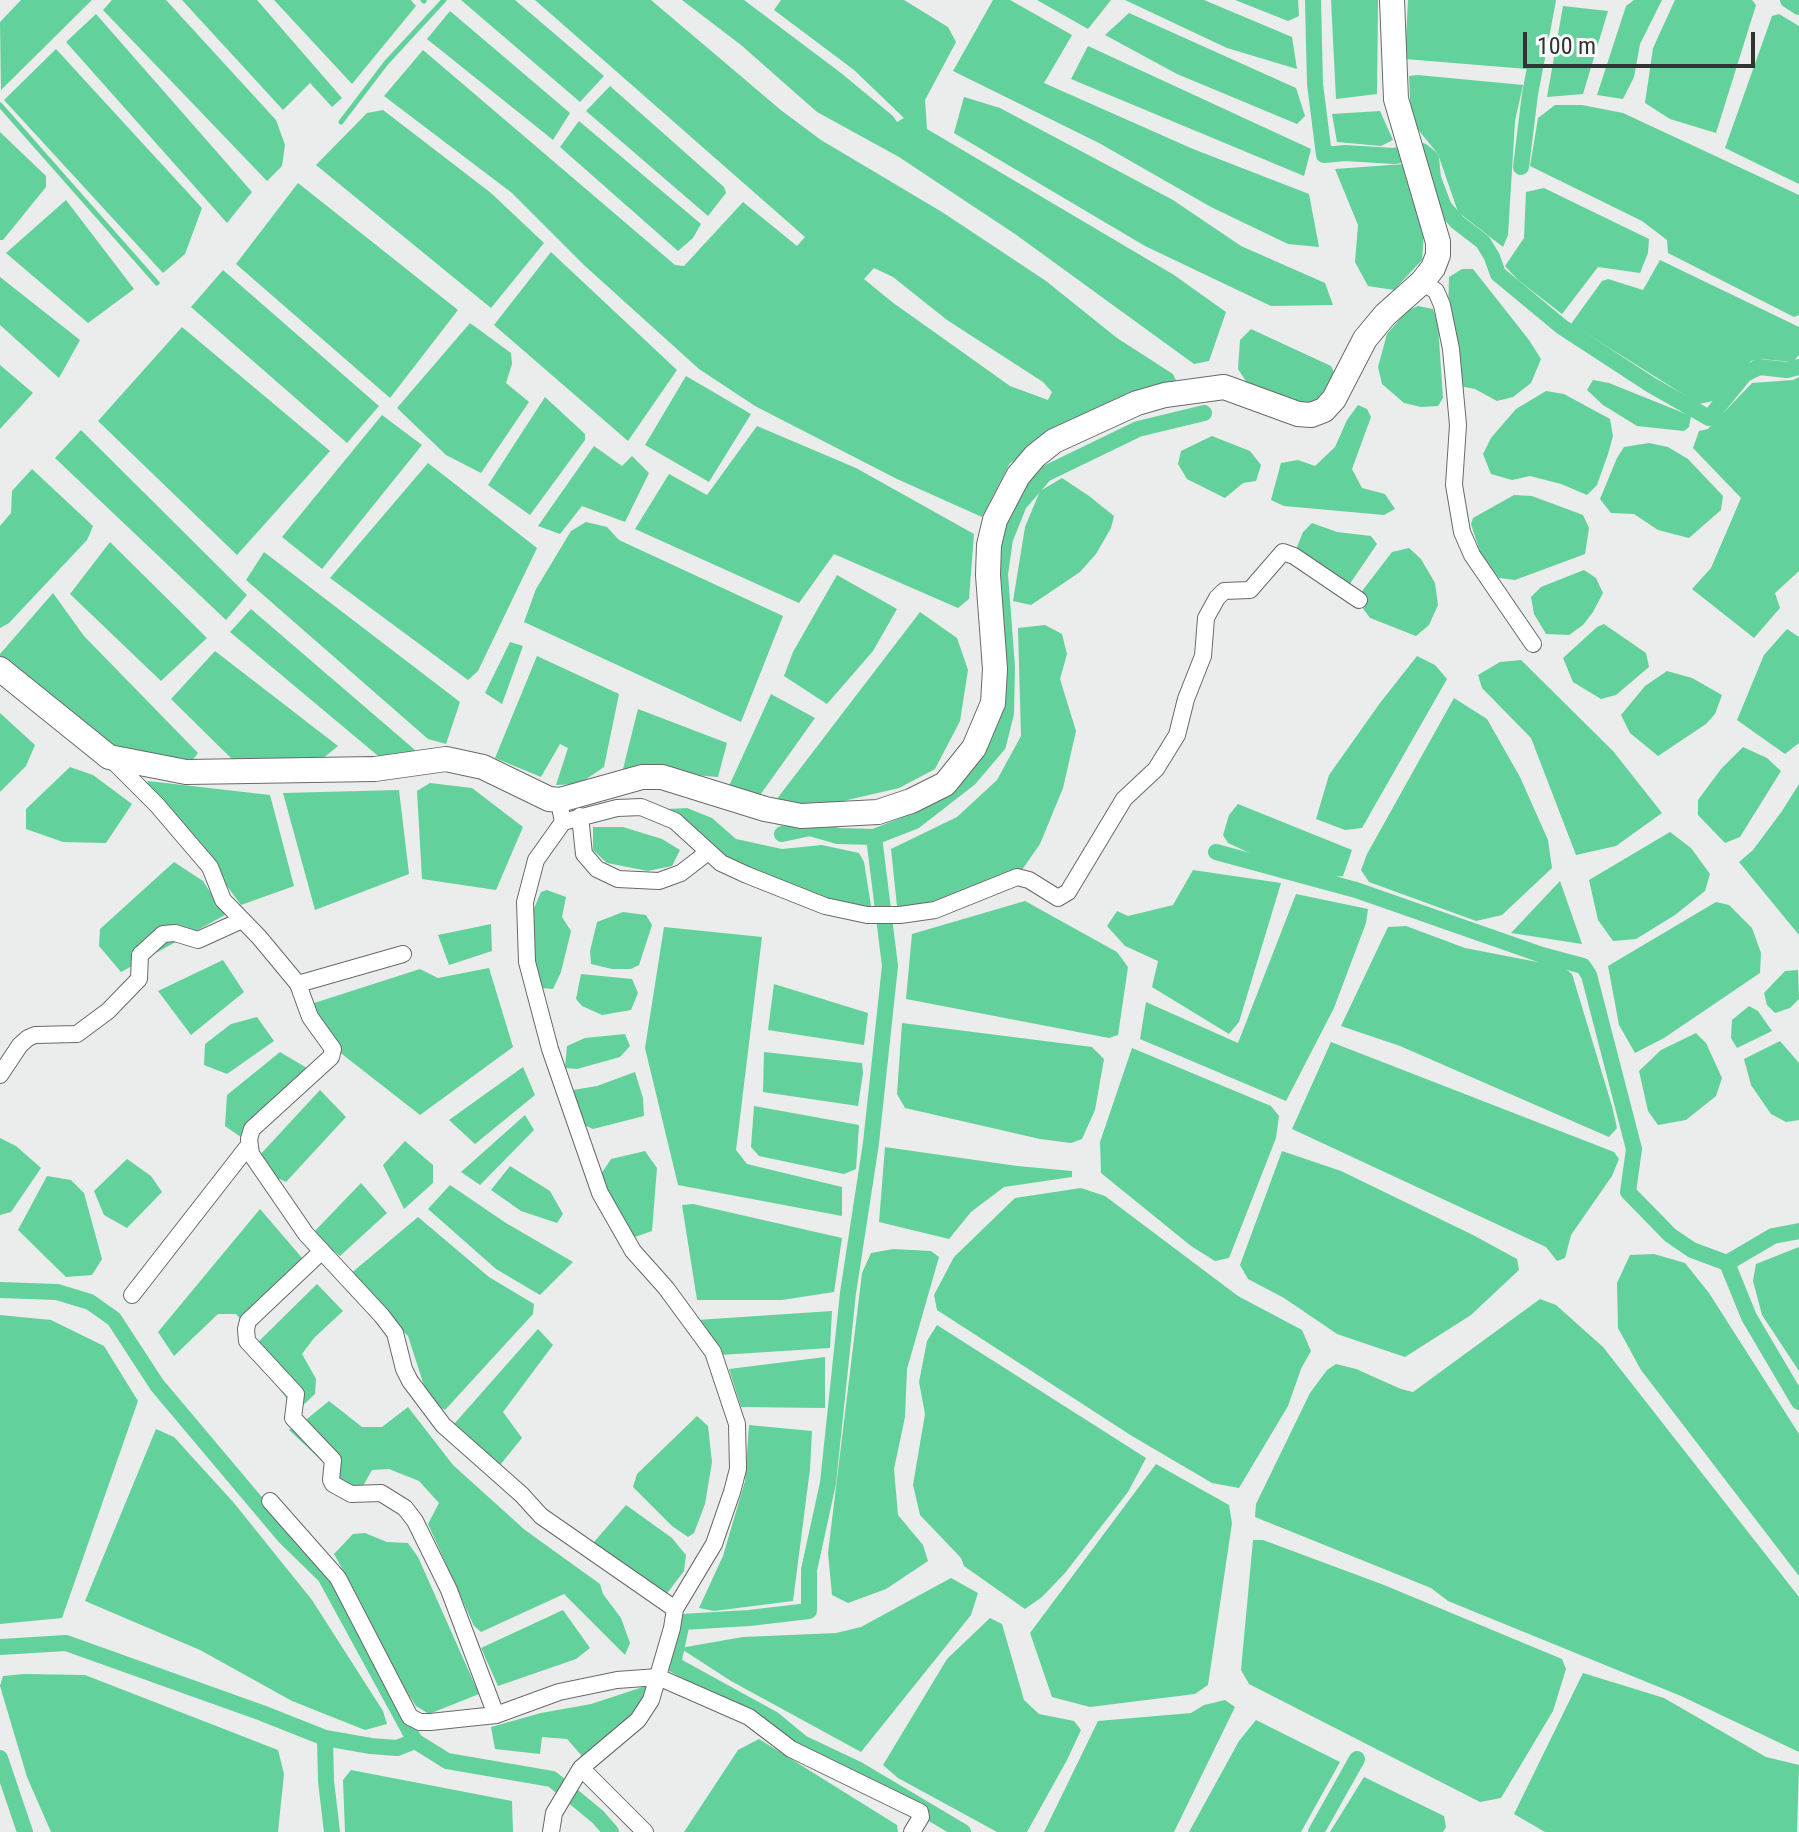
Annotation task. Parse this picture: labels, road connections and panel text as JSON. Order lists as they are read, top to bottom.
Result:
{
  "scale_bar": "100 m"
}
